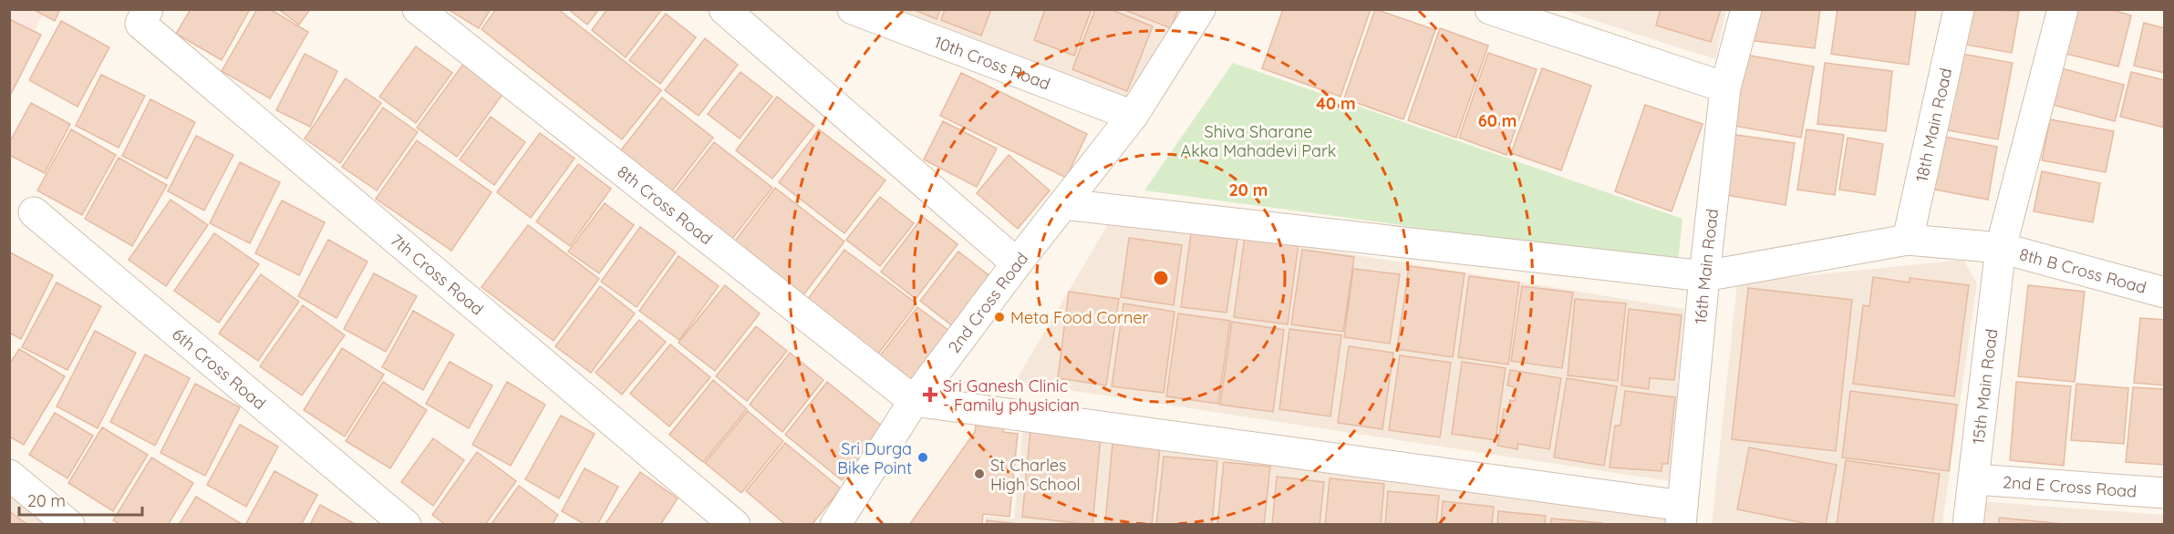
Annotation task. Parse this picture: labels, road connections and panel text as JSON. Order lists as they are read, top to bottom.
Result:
{
  "streets": {
    "street": [
      "10th Cross Road",
      "18th Main Road",
      "8th Cross Road",
      "16th Main Road",
      "8th B Cross Road",
      "7th Cross Road",
      "2nd Cross Road",
      "6th Cross Road",
      "15th Main Road",
      "2nd E Cross Road"
    ]
  },
  "crossings": [
    ["10th Cross Road", "2nd Cross Road"],
    ["18th Main Road", "8th B Cross Road"],
    ["8th Cross Road", "2nd Cross Road"],
    ["16th Main Road", "8th B Cross Road"],
    ["8th B Cross Road", "2nd Cross Road"],
    ["8th B Cross Road", "15th Main Road"],
    ["15th Main Road", "2nd E Cross Road"]
  ],
  "parks": ["Shiva Sharane Akka Mahadevi Park"],
  "places": {
    "other": ["Meta Food Corner", "Sri Durga Bike Point", "St Charles High School"],
    "health": ["Sri Ganesh Clinic - Family physician"]
  },
  "scale_bar": "20 m",
  "rings": ["40 m", "60 m", "20 m"]
}
